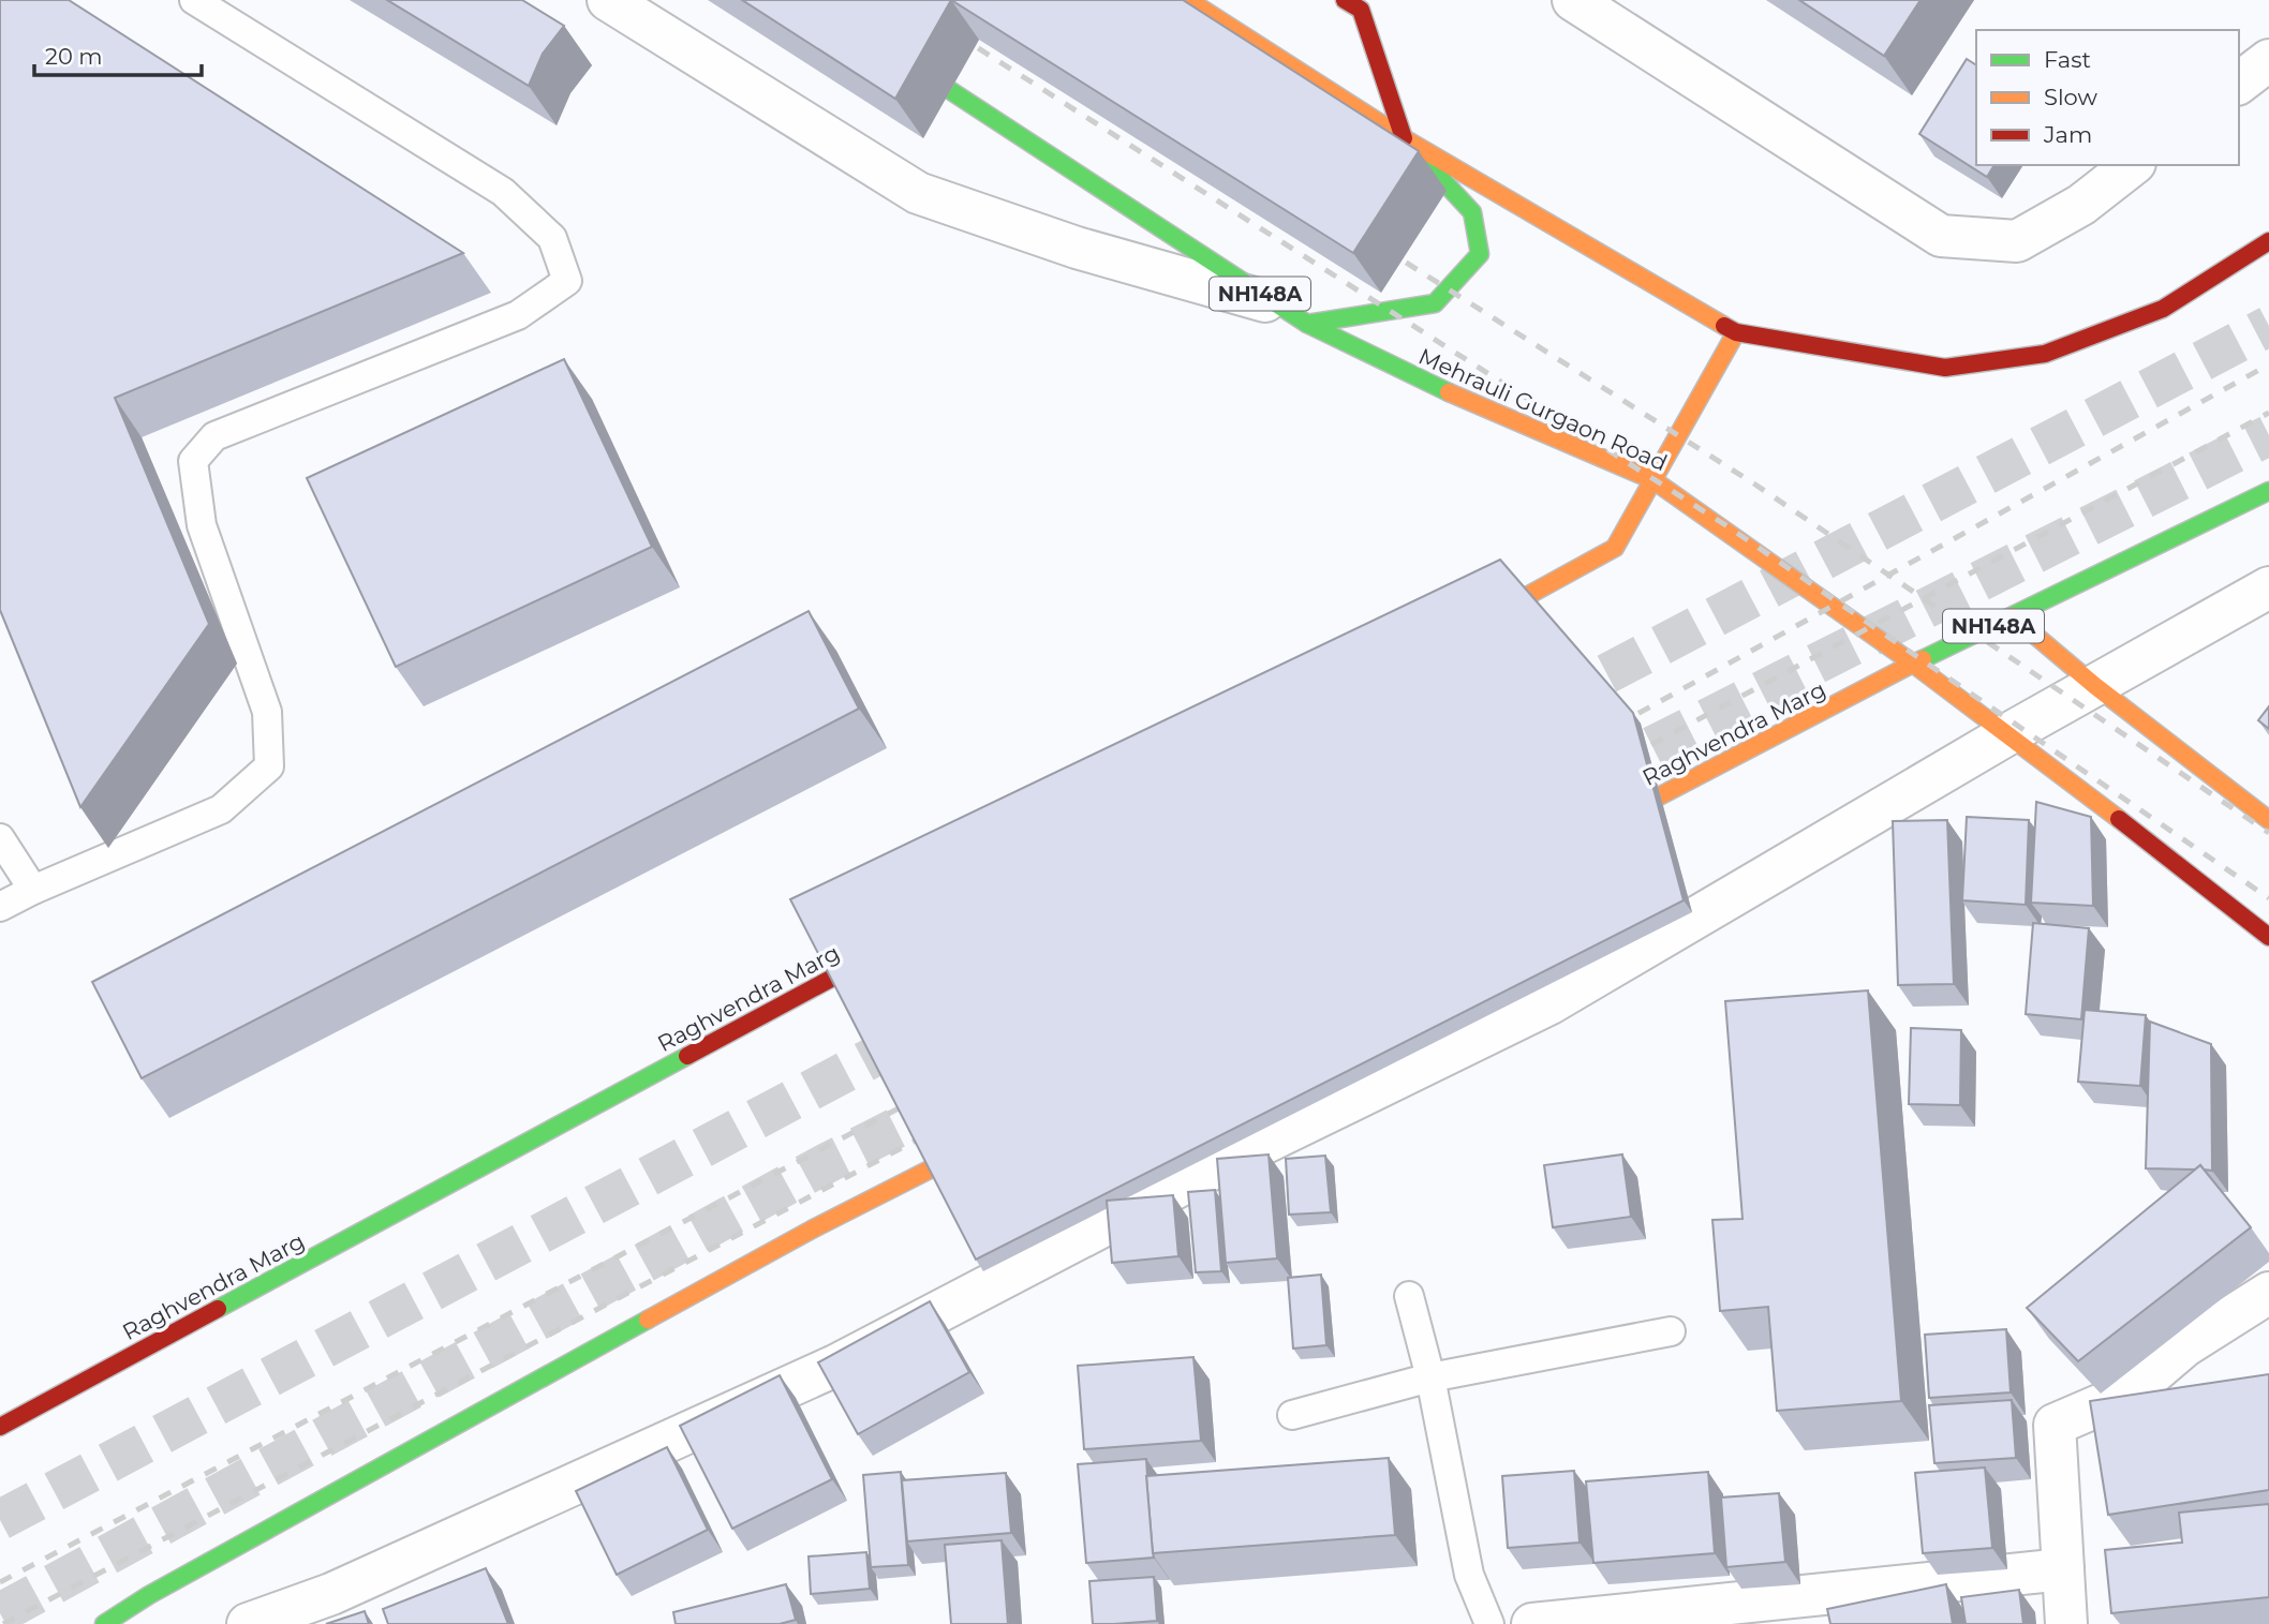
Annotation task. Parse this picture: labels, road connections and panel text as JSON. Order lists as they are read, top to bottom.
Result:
{
  "streets": {
    "main road": ["NH148A", "Mehrauli Gurgaon Road", "Raghvendra Marg"]
  },
  "crossings": [
    ["NH148A", "Mehrauli Gurgaon Road"],
    ["NH148A", "Raghvendra Marg"],
    ["Mehrauli Gurgaon Road", "Raghvendra Marg"]
  ],
  "legend": ["Fast", "Slow", "Jam"],
  "scale_bar": "20 m"
}
